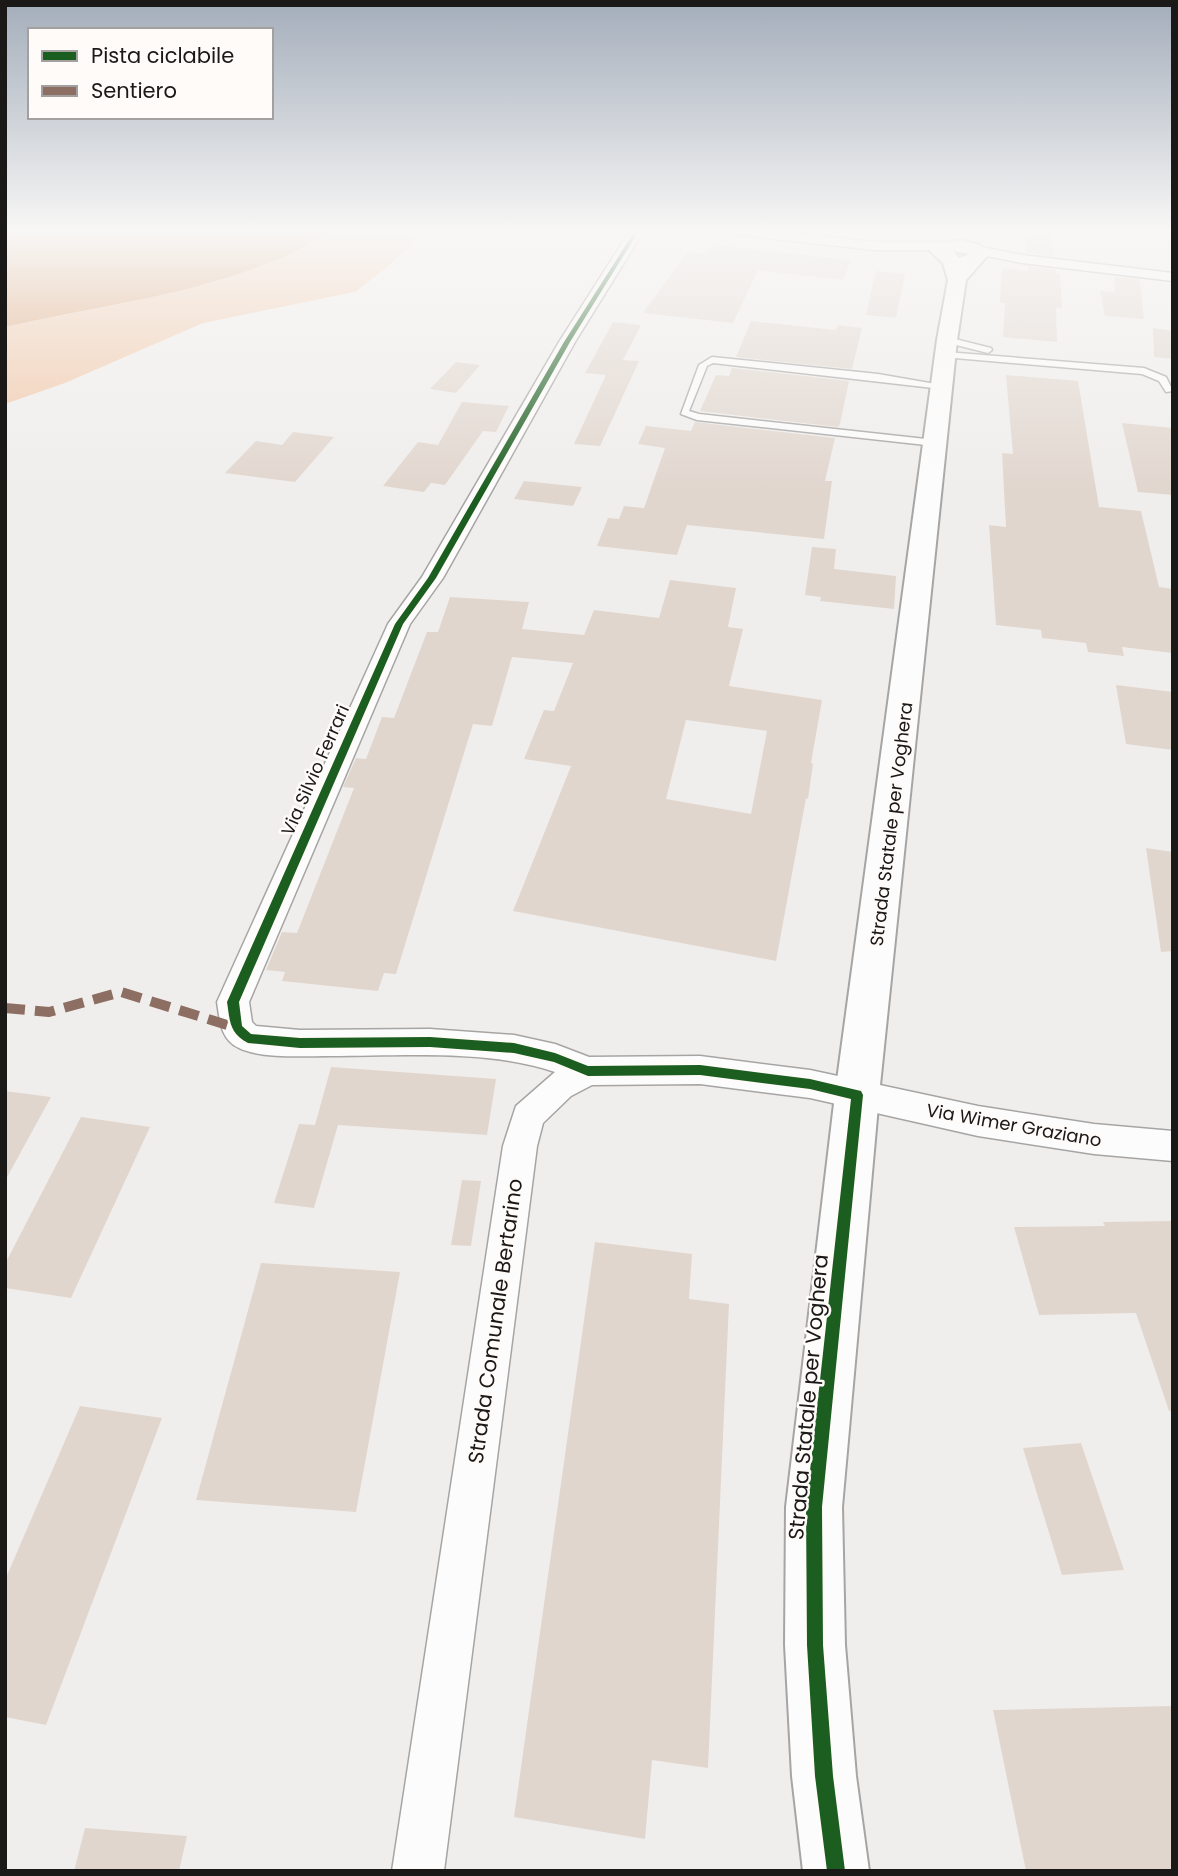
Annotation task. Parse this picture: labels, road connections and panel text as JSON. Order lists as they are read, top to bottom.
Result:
{
  "streets": {
    "main road": ["Strada Statale per Voghera"],
    "street": ["Via Silvio Ferrari", "Via Wimer Graziano", "Strada Comunale Bertarino"]
  },
  "crossings": [
    ["Via Silvio Ferrari", "Strada Comunale Bertarino"],
    ["Strada Statale per Voghera", "Via Wimer Graziano"],
    ["Strada Statale per Voghera", "Strada Comunale Bertarino"],
    ["Via Wimer Graziano", "Strada Comunale Bertarino"]
  ],
  "legend": ["Pista ciclabile", "Sentiero"]
}
